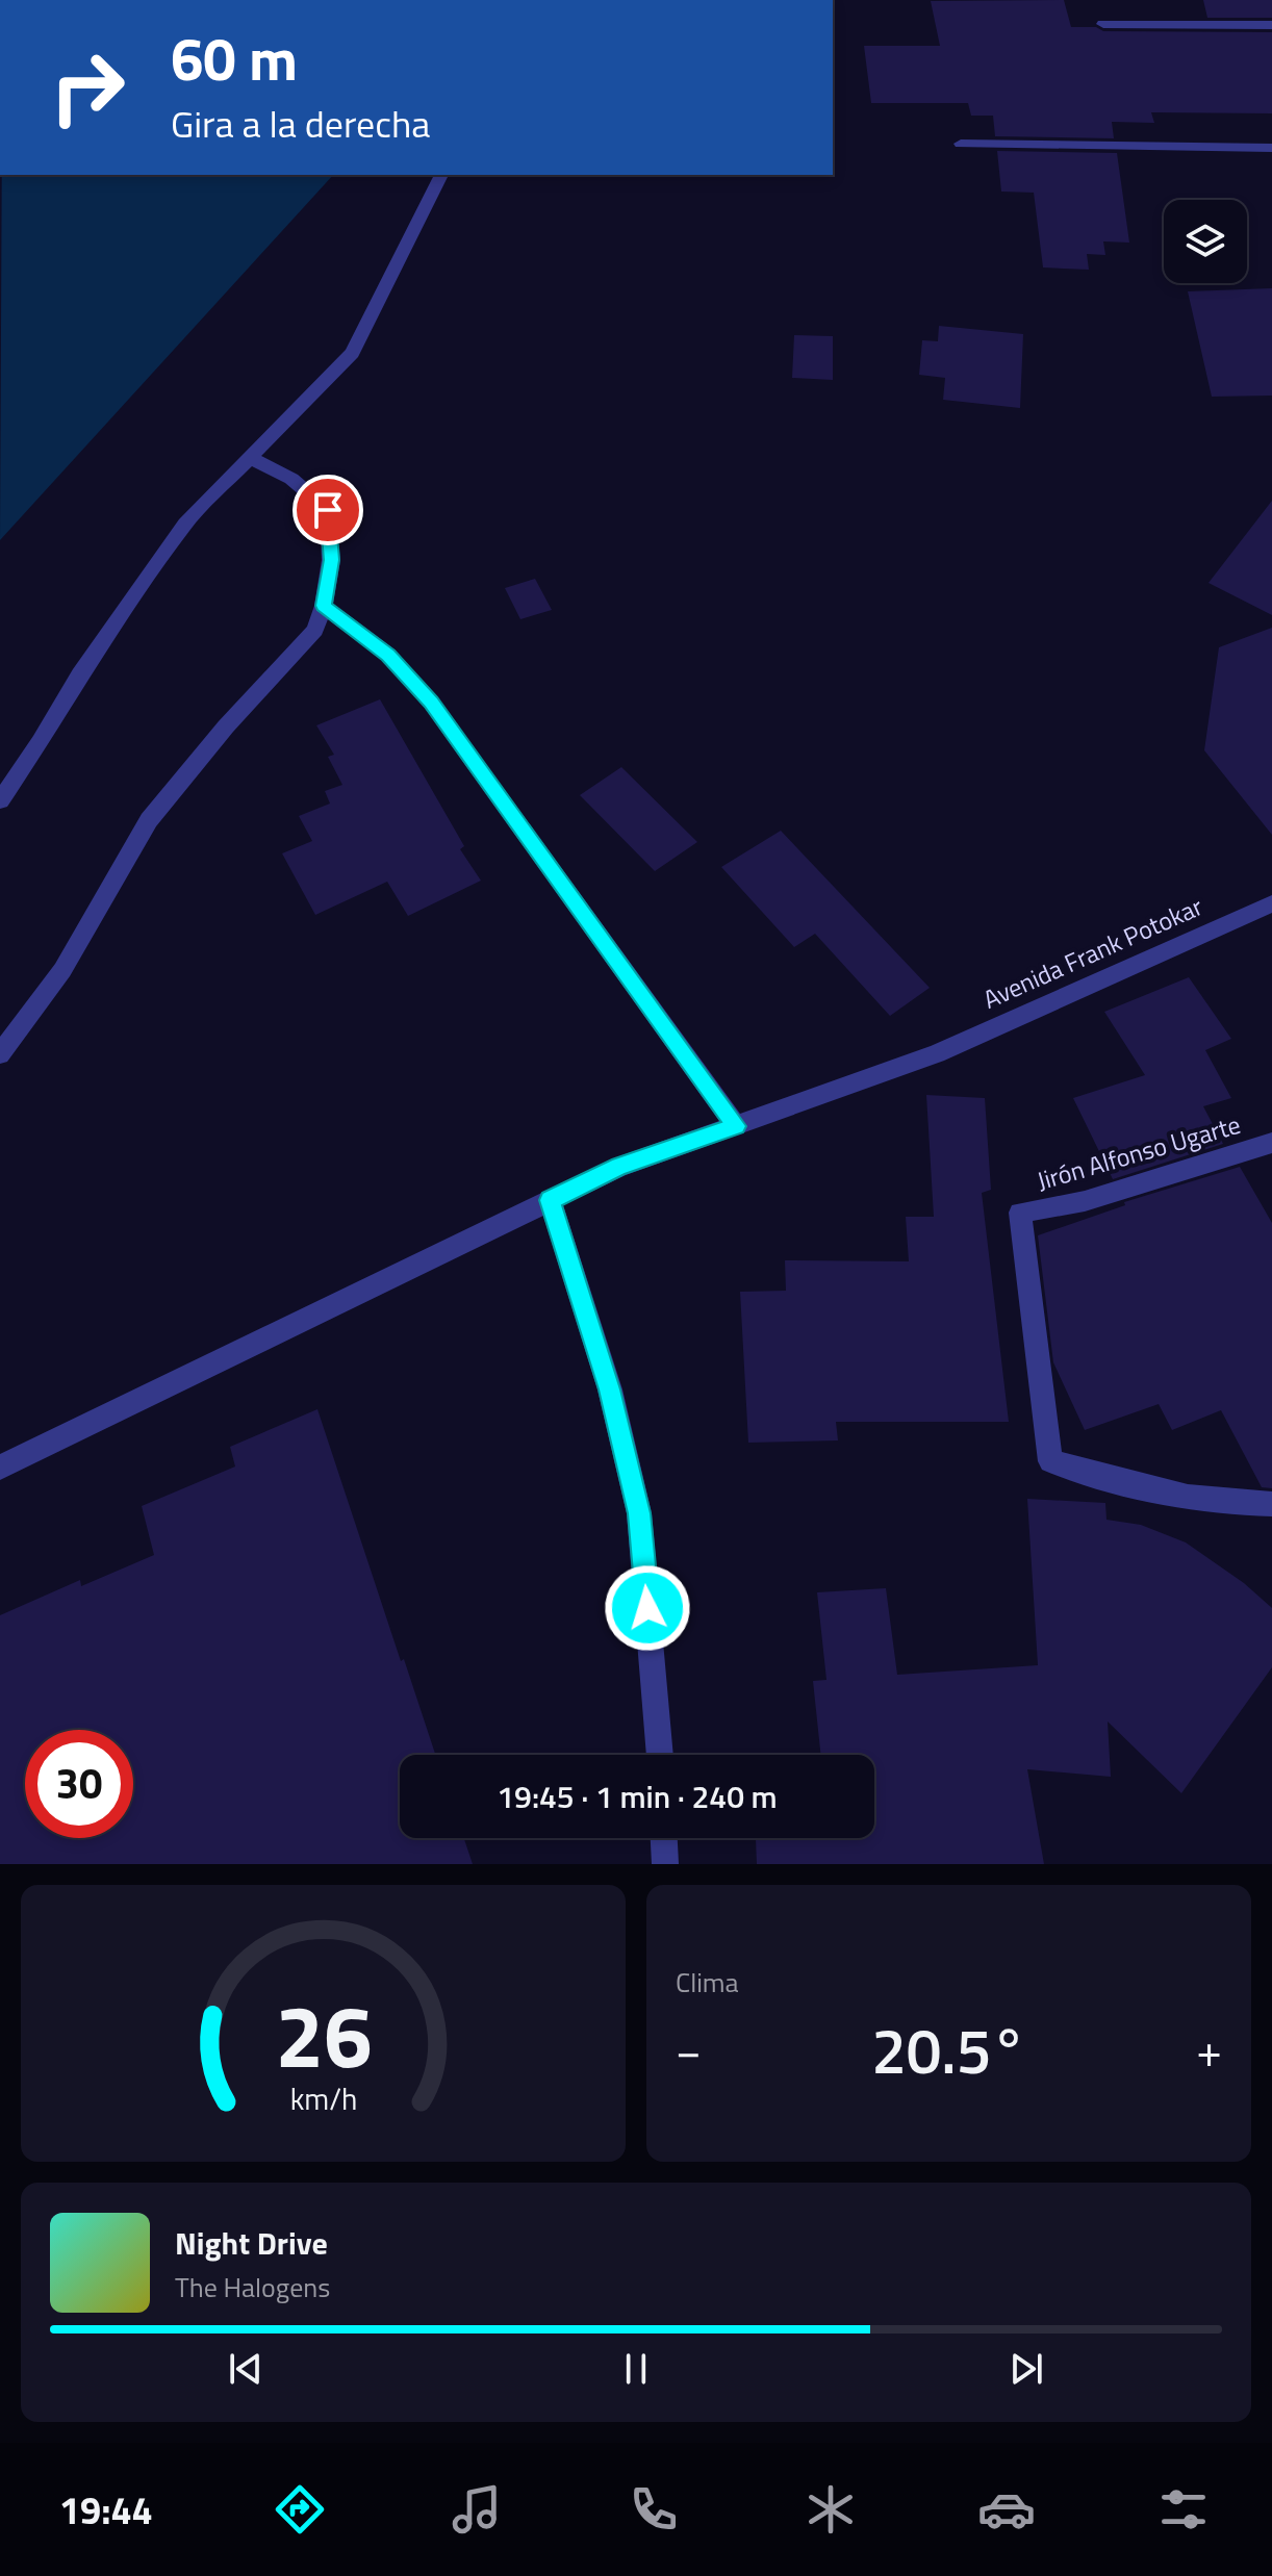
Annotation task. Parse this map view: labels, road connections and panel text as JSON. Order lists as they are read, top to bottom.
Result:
{
  "streets": {
    "street": ["Avenida Frank Potokar", "Jirón Alfonso Ugarte"]
  },
  "page": {
    "turn": ["60 m", "Gira a la derecha"],
    "limit": "30",
    "trip": "19:45 · 1 min · 240 m",
    "tile": "Clima",
    "heat": ["−", "20.5°", "+"],
    "song": ["Night Drive", "The Halogens"],
    "tabs": "19:44",
    "gauge": ["26", "km/h"]
  }
}
